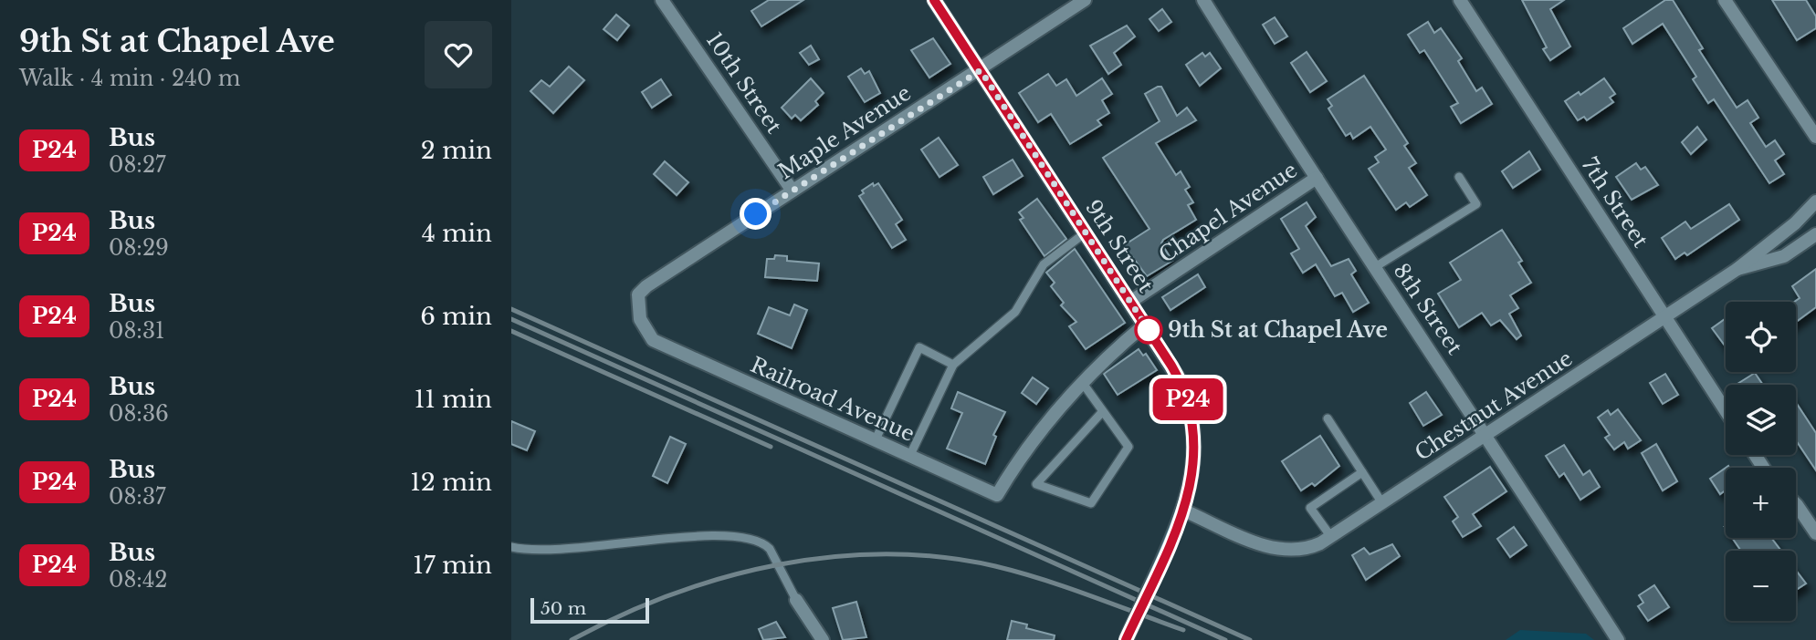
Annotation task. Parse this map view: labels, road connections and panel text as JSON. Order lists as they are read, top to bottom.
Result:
{
  "streets": {
    "main road": ["9th Street"],
    "street": [
      "10th Street",
      "Maple Avenue",
      "7th Street",
      "Chapel Avenue",
      "8th Street",
      "Railroad Avenue",
      "Chestnut Avenue"
    ]
  },
  "crossings": [
    ["10th Street", "Maple Avenue"],
    ["Maple Avenue", "9th Street"],
    ["Maple Avenue", "Railroad Avenue"],
    ["7th Street", "Chestnut Avenue"],
    ["Chapel Avenue", "9th Street"],
    ["Chapel Avenue", "8th Street"],
    ["9th Street", "Chestnut Avenue"],
    ["8th Street", "Chestnut Avenue"]
  ],
  "places": ["9th St at Chapel Ave"],
  "lines": ["bus line P24"],
  "scale_bar": "50 m",
  "page": {
    "heading": ["9th St at Chapel Ave", "Walk · 4 min · 240 m"],
    "on_map": "P24",
    "list": [
      {
        "mark": "P24",
        "name": "Bus",
        "note": "08:27",
        "value": "2 min"
      },
      {
        "mark": "P24",
        "name": "Bus",
        "note": "08:29",
        "value": "4 min"
      },
      {
        "mark": "P24",
        "name": "Bus",
        "note": "08:31",
        "value": "6 min"
      },
      {
        "mark": "P24",
        "name": "Bus",
        "note": "08:36",
        "value": "11 min"
      },
      {
        "mark": "P24",
        "name": "Bus",
        "note": "08:37",
        "value": "12 min"
      },
      {
        "mark": "P24",
        "name": "Bus",
        "note": "08:42",
        "value": "17 min"
      }
    ],
    "map_buttons": ["+", "−"],
    "scale": "50 m"
  }
}
